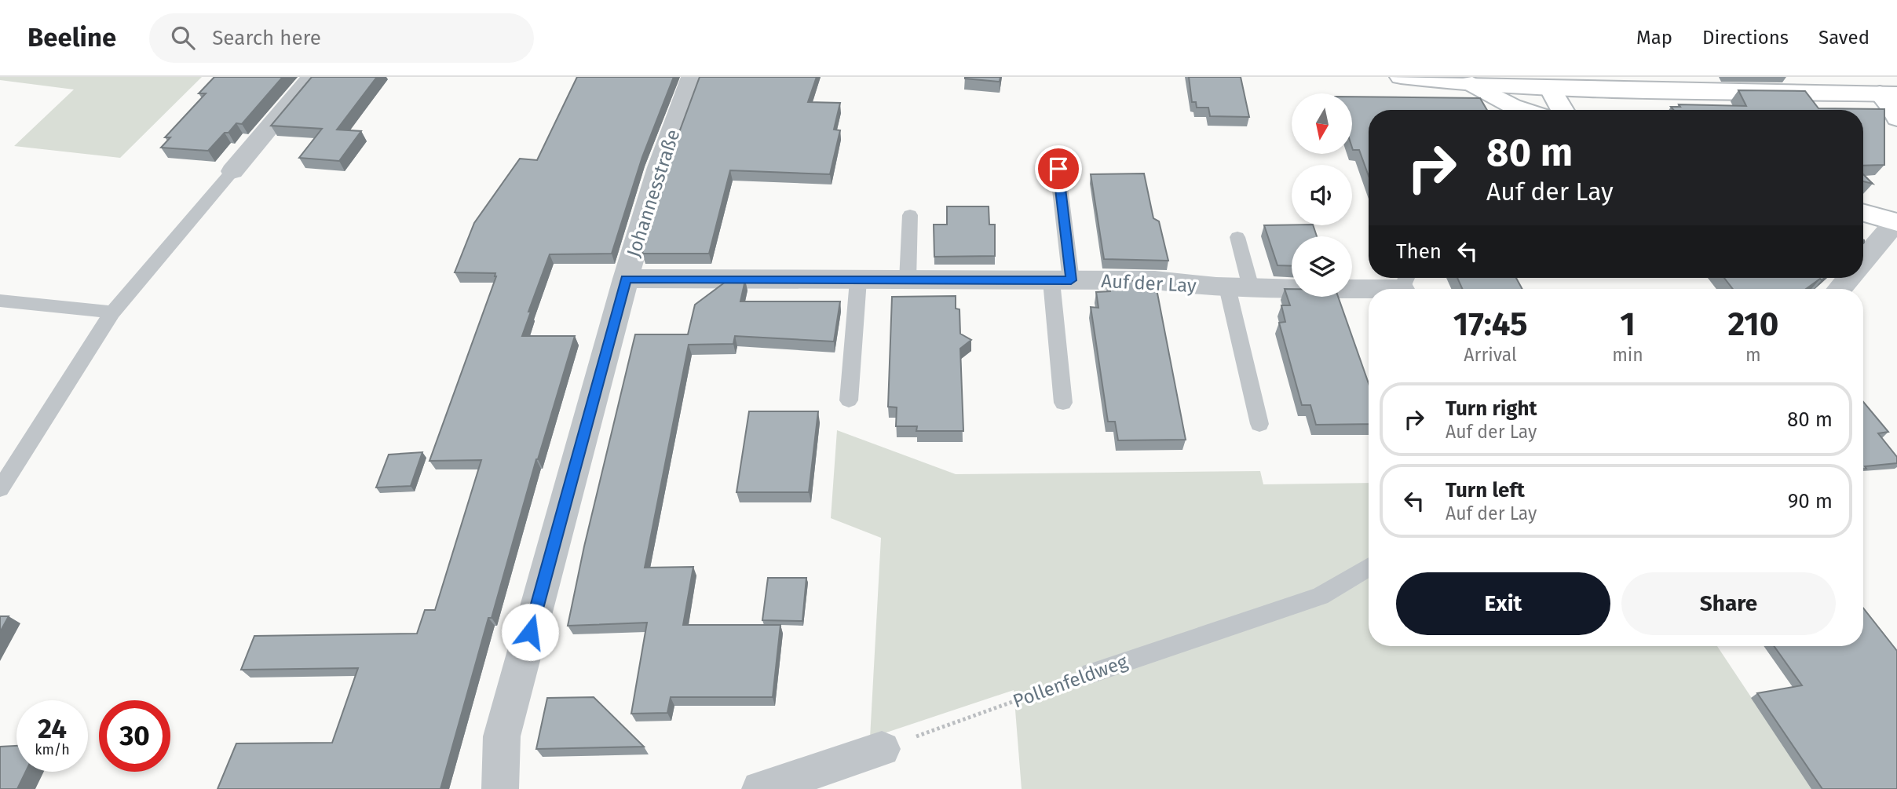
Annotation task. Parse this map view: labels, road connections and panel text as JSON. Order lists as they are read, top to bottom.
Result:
{
  "streets": {
    "street": ["Johannesstraße", "Auf der Lay"],
    "lane": ["Pollenfeldweg"]
  },
  "crossings": [
    ["Johannesstraße", "Auf der Lay"]
  ],
  "north": "bottom",
  "page": {
    "header": "Beeline",
    "search": "Search here",
    "nav": ["Map", "Directions", "Saved"],
    "turn": ["80 m", "Auf der Lay"],
    "then": "Then",
    "eta": [
      "17:45",
      "Arrival",
      "1",
      "min",
      "210",
      "m"
    ],
    "list": [
      {
        "name": "Turn right",
        "note": "Auf der Lay",
        "value": "80 m"
      },
      {
        "name": "Turn left",
        "note": "Auf der Lay",
        "value": "90 m"
      }
    ],
    "buttons": ["Exit", "Share"],
    "speed": "24 km/h",
    "limit": "30"
  }
}
